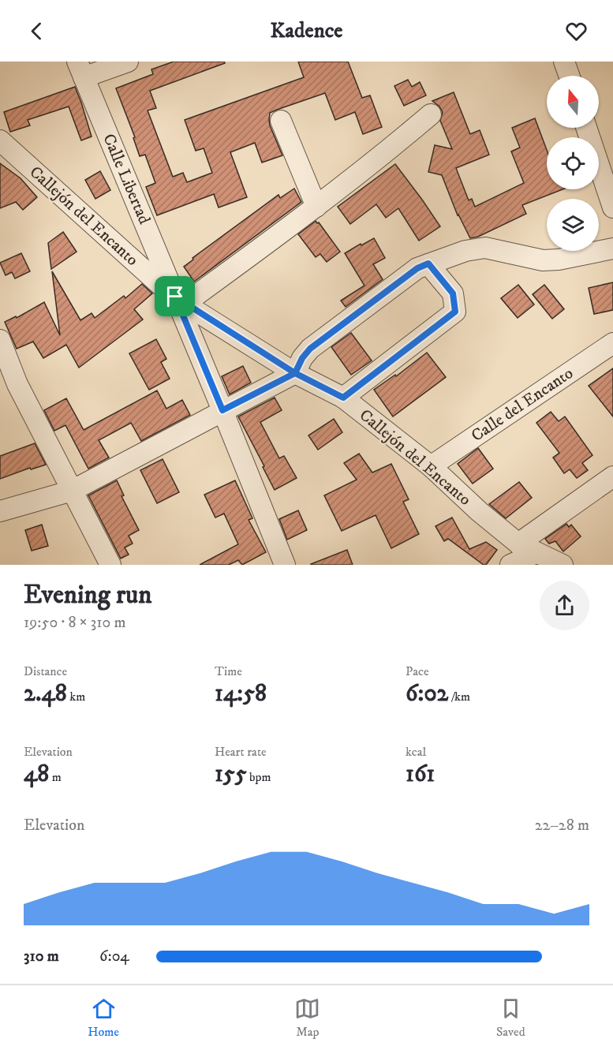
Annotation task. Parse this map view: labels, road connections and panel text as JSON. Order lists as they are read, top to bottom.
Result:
{
  "streets": {
    "street": ["Calle Libertad", "Callejón del Encanto", "Calle del Encanto"]
  },
  "crossings": [
    ["Calle Libertad", "Callejón del Encanto"],
    ["Callejón del Encanto", "Calle del Encanto"]
  ],
  "north": "top",
  "page": {
    "header": "Kadence",
    "heading": ["Evening run", "19:50 · 8 × 310 m"],
    "stats": [
      ["Distance", "2.48 km"],
      ["Time", "14:58"],
      ["Pace", "6:02 /km"],
      ["Elevation", "48 m"],
      ["Heart rate", "155 bpm"],
      ["kcal", "161"]
    ],
    "chart": ["Elevation", "22–28 m"],
    "list": [
      {
        "name": "310 m",
        "note": "6:04"
      }
    ],
    "tabs": ["Home", "Map", "Saved"]
  }
}
